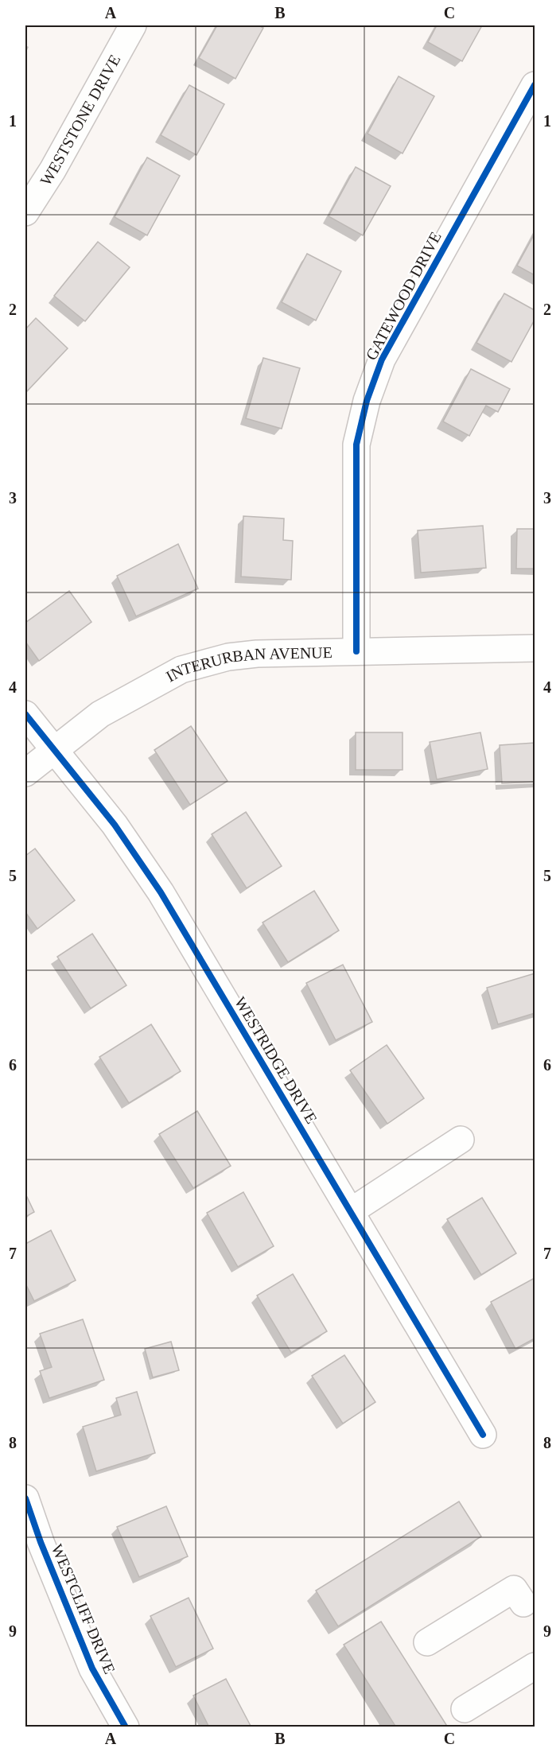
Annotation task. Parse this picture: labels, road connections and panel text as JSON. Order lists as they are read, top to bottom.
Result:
{
  "streets": {
    "street": [
      "WESTSTONE DRIVE",
      "GATEWOOD DRIVE",
      "INTERURBAN AVENUE",
      "WESTRIDGE DRIVE",
      "WESTCLIFF DRIVE"
    ]
  },
  "crossings": [
    ["GATEWOOD DRIVE", "INTERURBAN AVENUE"],
    ["INTERURBAN AVENUE", "WESTRIDGE DRIVE"]
  ],
  "grid": {
    "columns": ["A", "B", "C"],
    "rows": [
      "1",
      "2",
      "3",
      "4",
      "5",
      "6",
      "7",
      "8",
      "9"
    ]
  }
}
